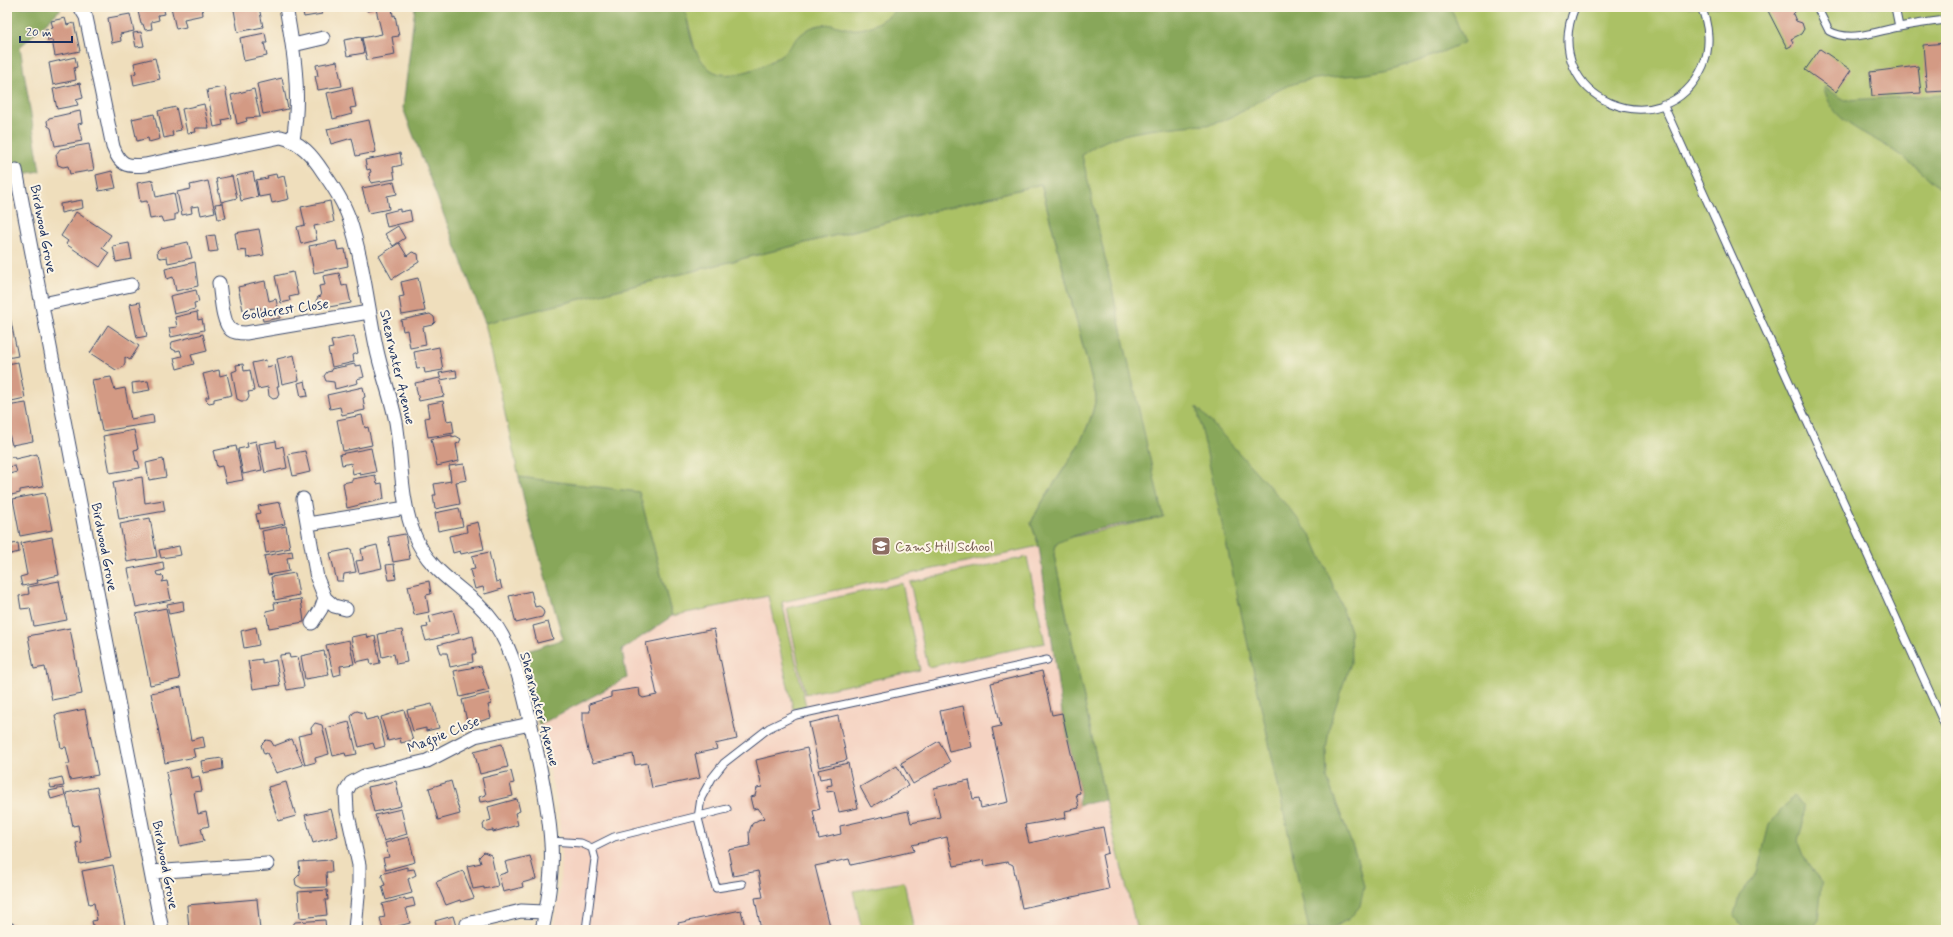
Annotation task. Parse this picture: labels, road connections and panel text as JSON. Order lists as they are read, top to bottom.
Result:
{
  "streets": {
    "street": [
      "Birdwood Grove",
      "Goldcrest Close",
      "Shearwater Avenue",
      "Magpie Close"
    ]
  },
  "crossings": [
    ["Goldcrest Close", "Shearwater Avenue"],
    ["Shearwater Avenue", "Magpie Close"]
  ],
  "places": {
    "school or university": ["Cams Hill School"]
  },
  "scale_bar": "20 m"
}
